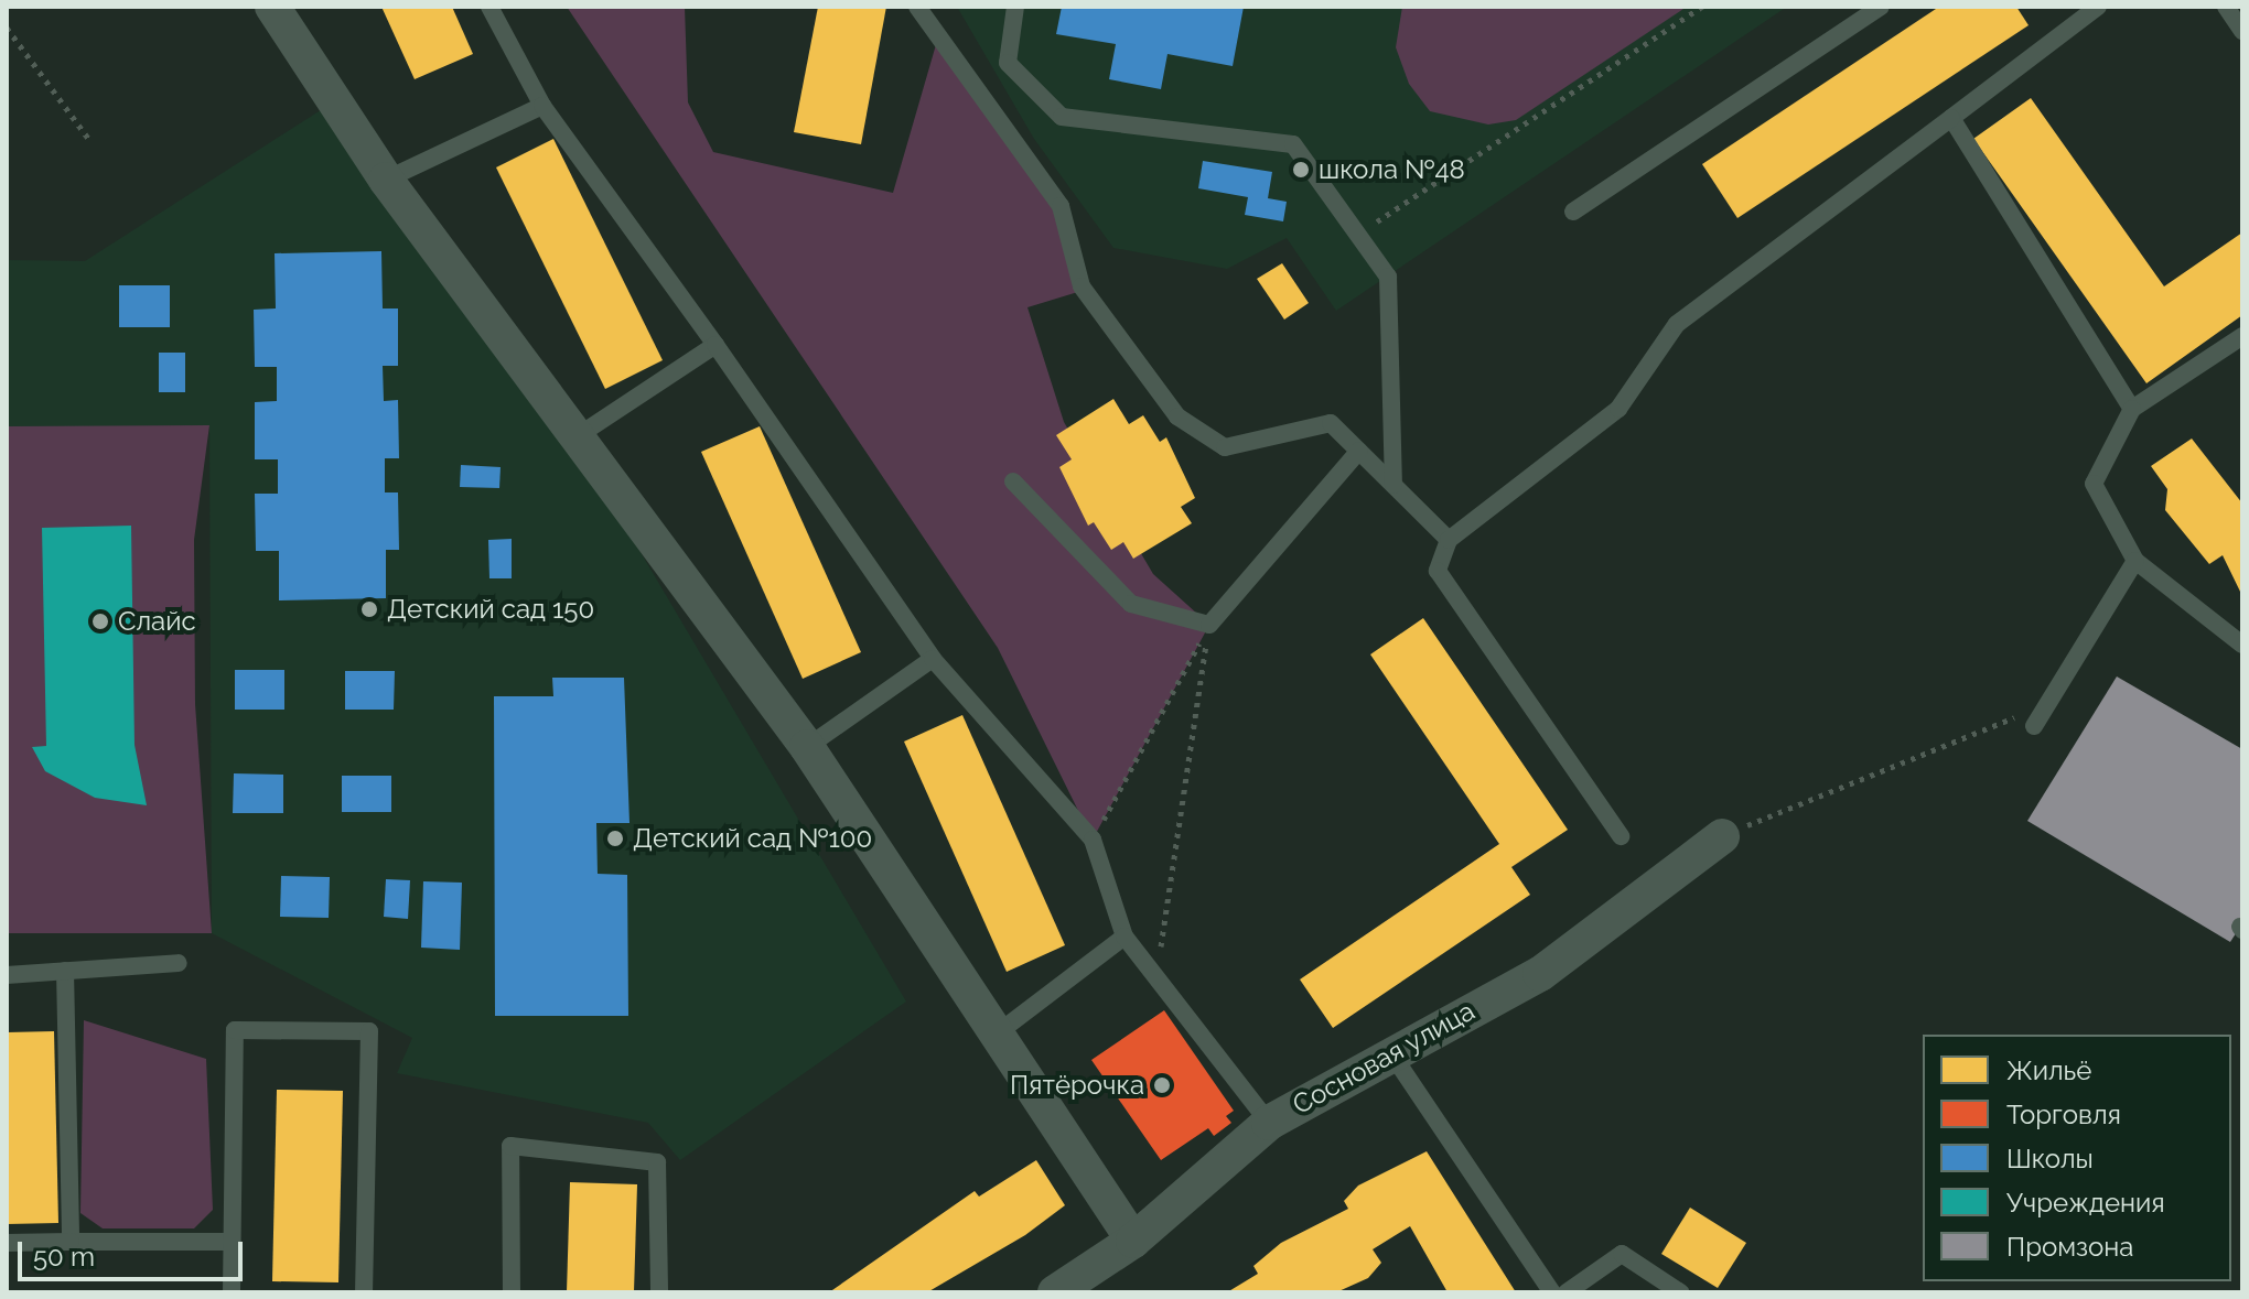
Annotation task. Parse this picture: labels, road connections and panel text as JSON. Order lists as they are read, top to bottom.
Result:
{
  "streets": {
    "street": ["Сосновая улица"]
  },
  "places": [
    "школа №48",
    "Детский сад 150",
    "Слайс",
    "Детский сад №100",
    "Пятёрочка"
  ],
  "legend": [
    "Жильё",
    "Торговля",
    "Школы",
    "Учреждения",
    "Промзона"
  ],
  "scale_bar": "50 m"
}
